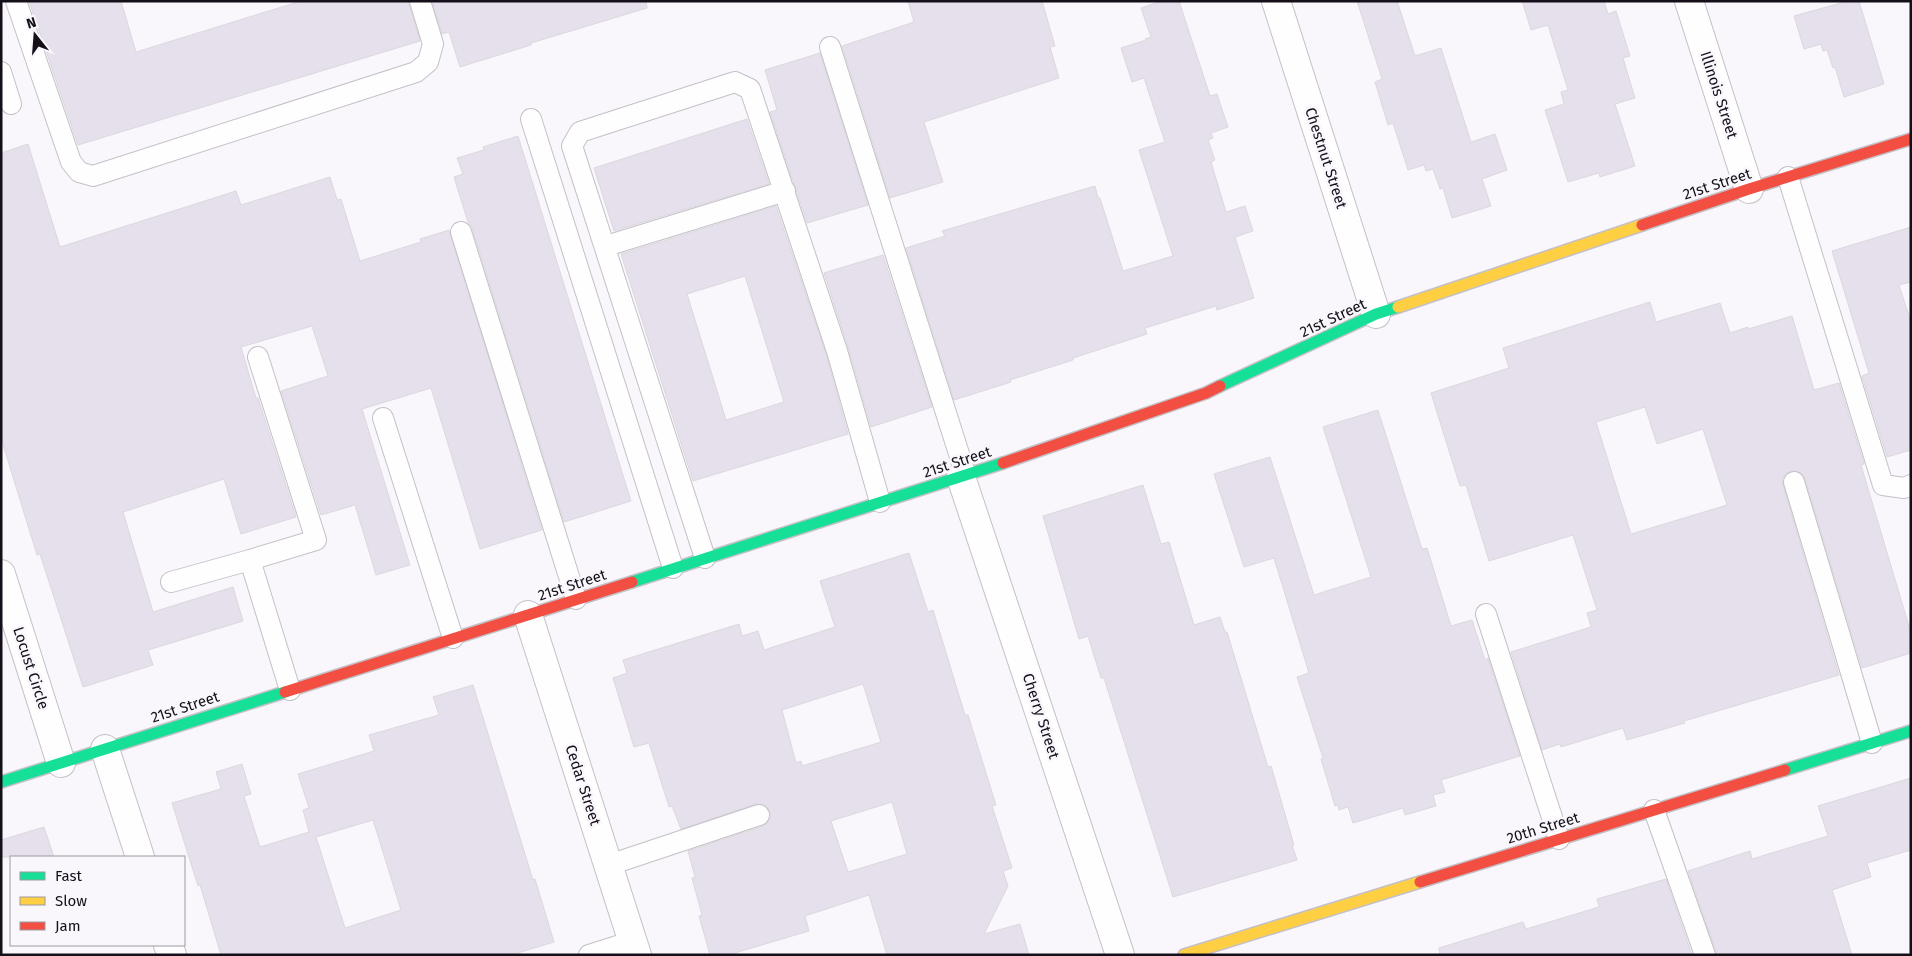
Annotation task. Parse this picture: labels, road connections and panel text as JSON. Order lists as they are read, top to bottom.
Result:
{
  "streets": {
    "street": [
      "Illinois Street",
      "Chestnut Street",
      "21st Street",
      "Locust Circle",
      "Cherry Street",
      "Cedar Street",
      "20th Street"
    ]
  },
  "crossings": [
    ["Illinois Street", "21st Street"],
    ["Chestnut Street", "21st Street"],
    ["21st Street", "Locust Circle"],
    ["21st Street", "Cherry Street"],
    ["21st Street", "Cedar Street"]
  ],
  "legend": ["Fast", "Slow", "Jam"],
  "north": "top"
}
